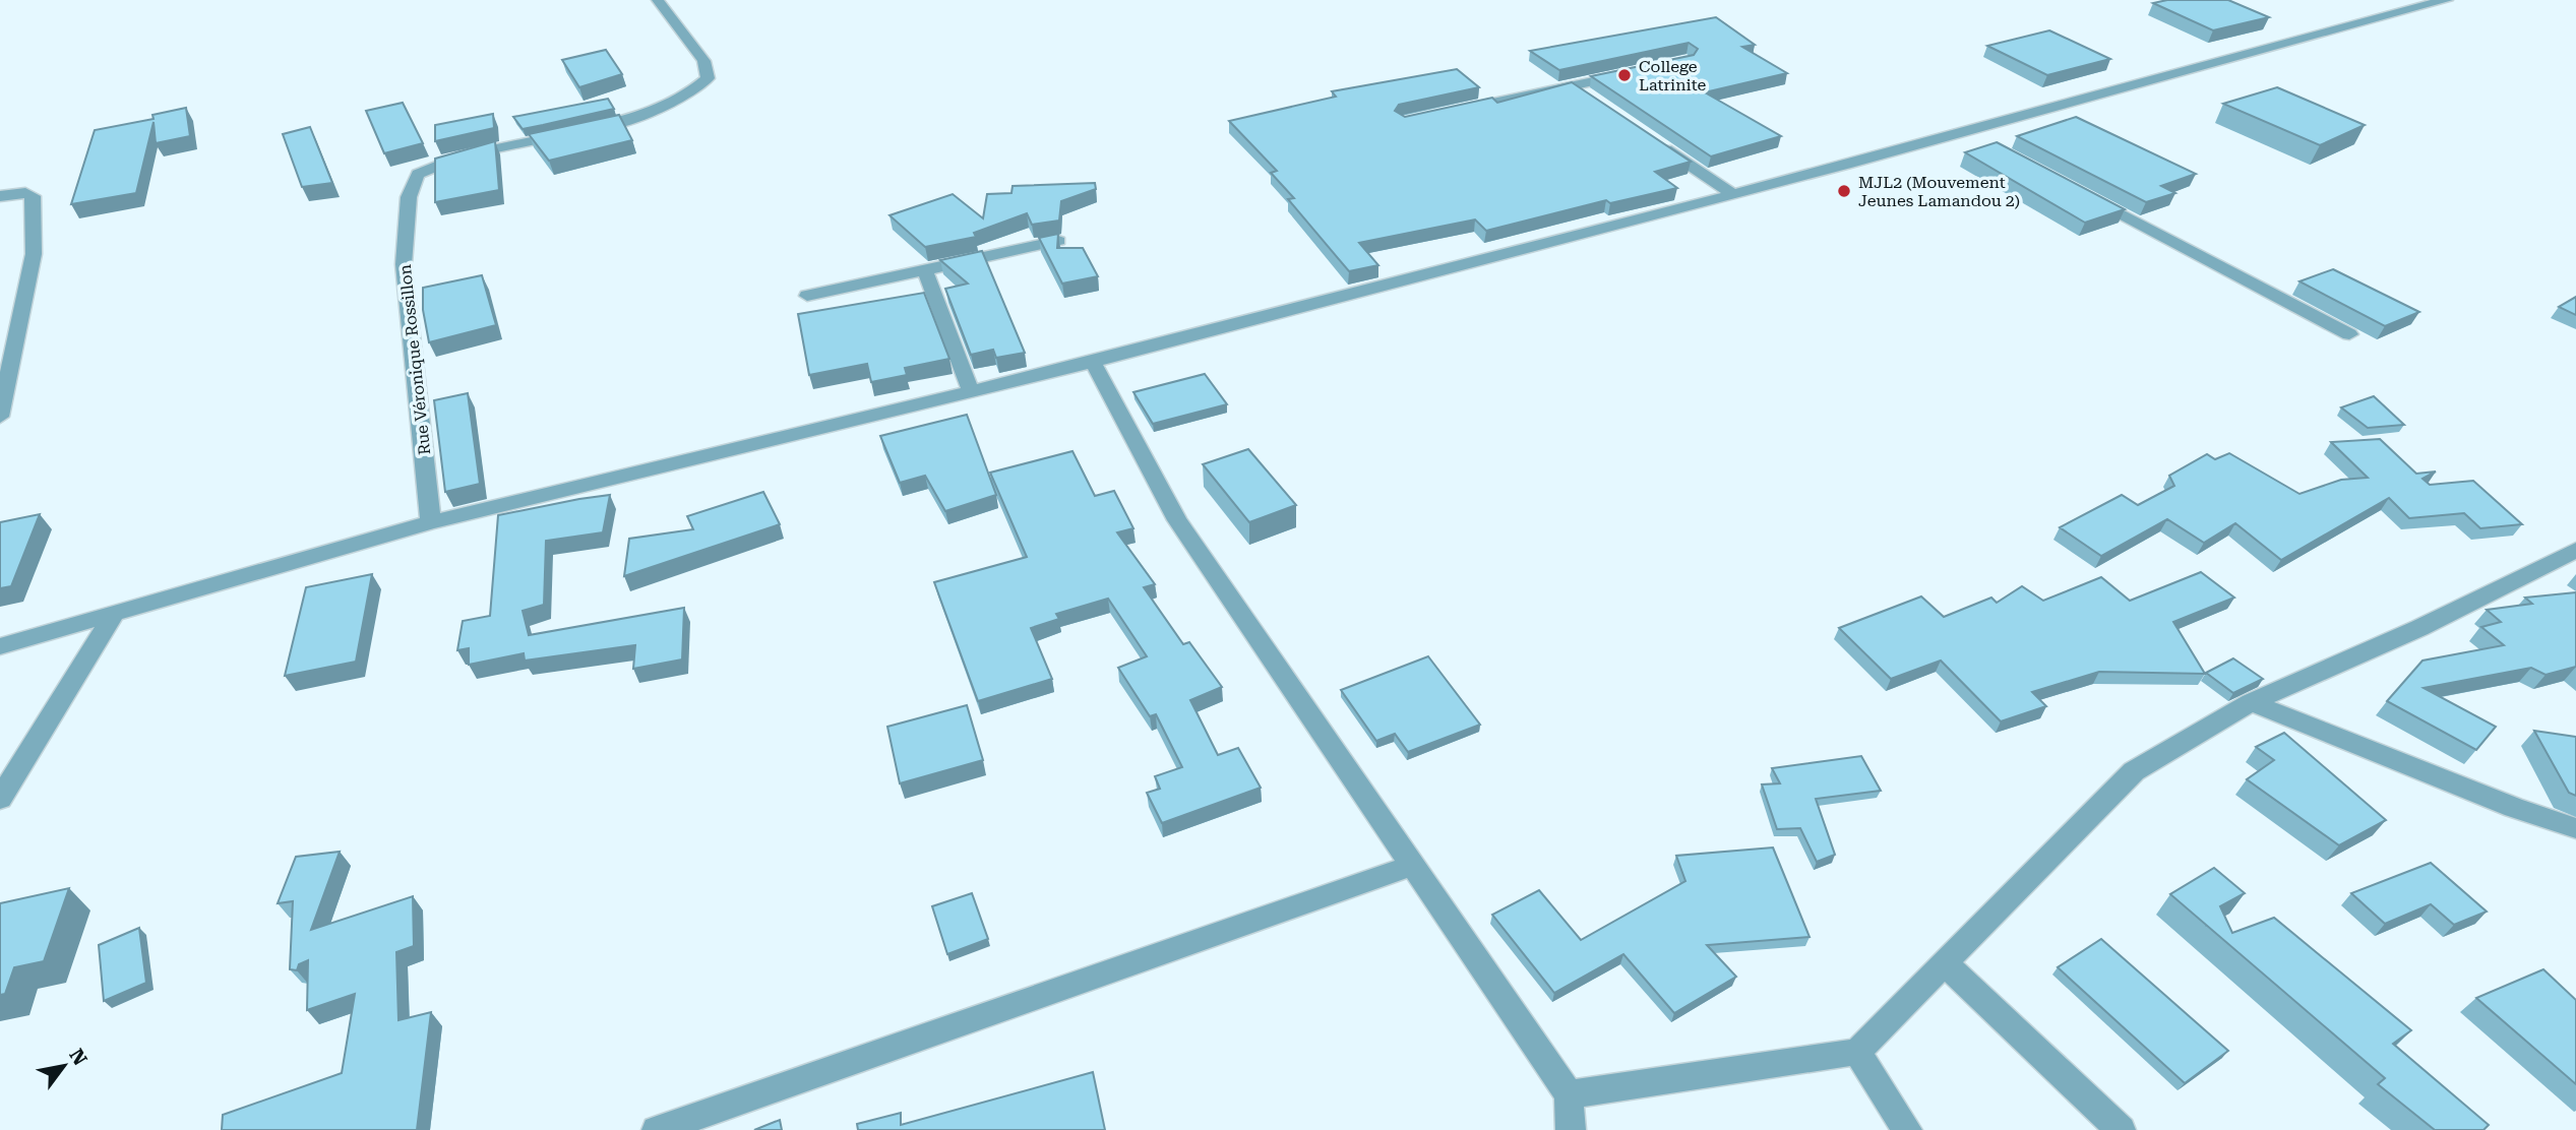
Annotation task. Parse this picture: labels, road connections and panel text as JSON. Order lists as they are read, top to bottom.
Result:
{
  "streets": {
    "street": ["Rue Véronique Rossillon"]
  },
  "places": ["College Latrinite", "MJL2 (Mouvement Jeunes Lamandou 2)"],
  "north": "top right"
}
